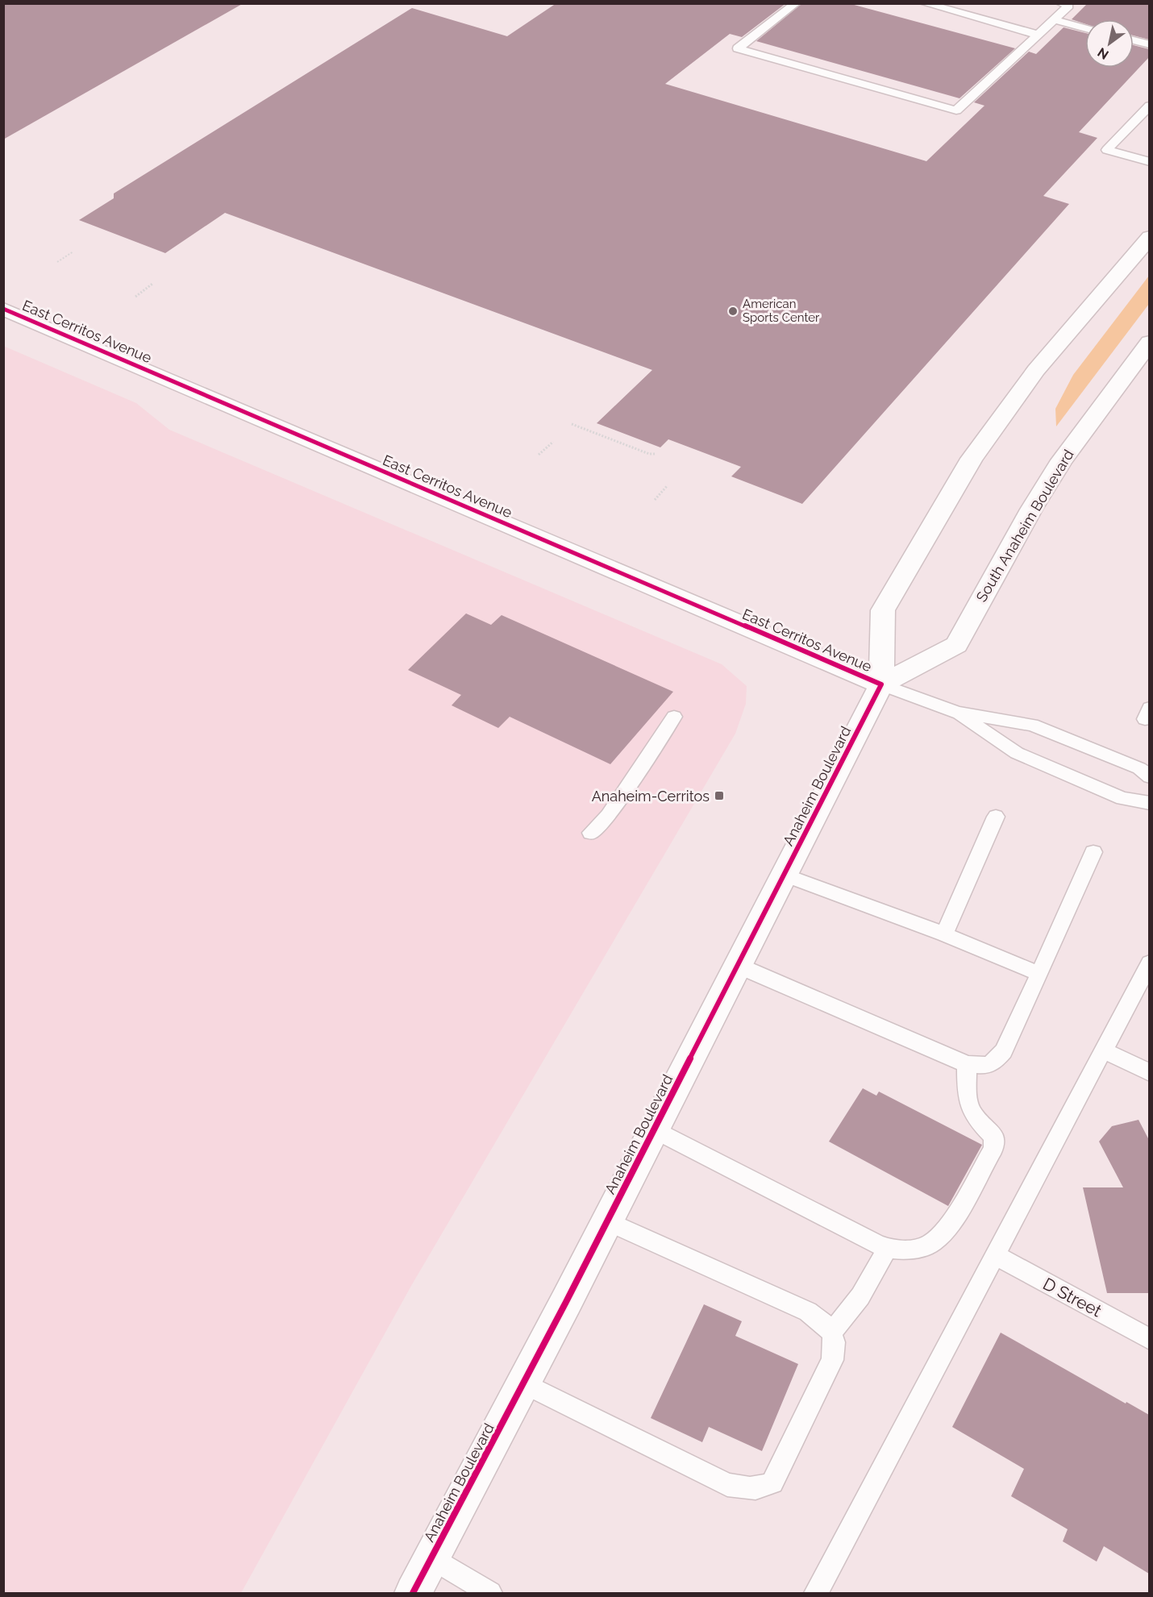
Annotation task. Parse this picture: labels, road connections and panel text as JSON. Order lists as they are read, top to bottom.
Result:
{
  "streets": {
    "main road": ["East Cerritos Avenue", "South Anaheim Boulevard", "Anaheim Boulevard"],
    "lane": ["D Street"]
  },
  "crossings": [
    ["East Cerritos Avenue", "South Anaheim Boulevard"],
    ["East Cerritos Avenue", "Anaheim Boulevard"],
    ["South Anaheim Boulevard", "Anaheim Boulevard"]
  ],
  "places": {
    "other": ["American Sports Center"],
    "transit": ["Anaheim-Cerritos"]
  },
  "north": "bottom left"
}
